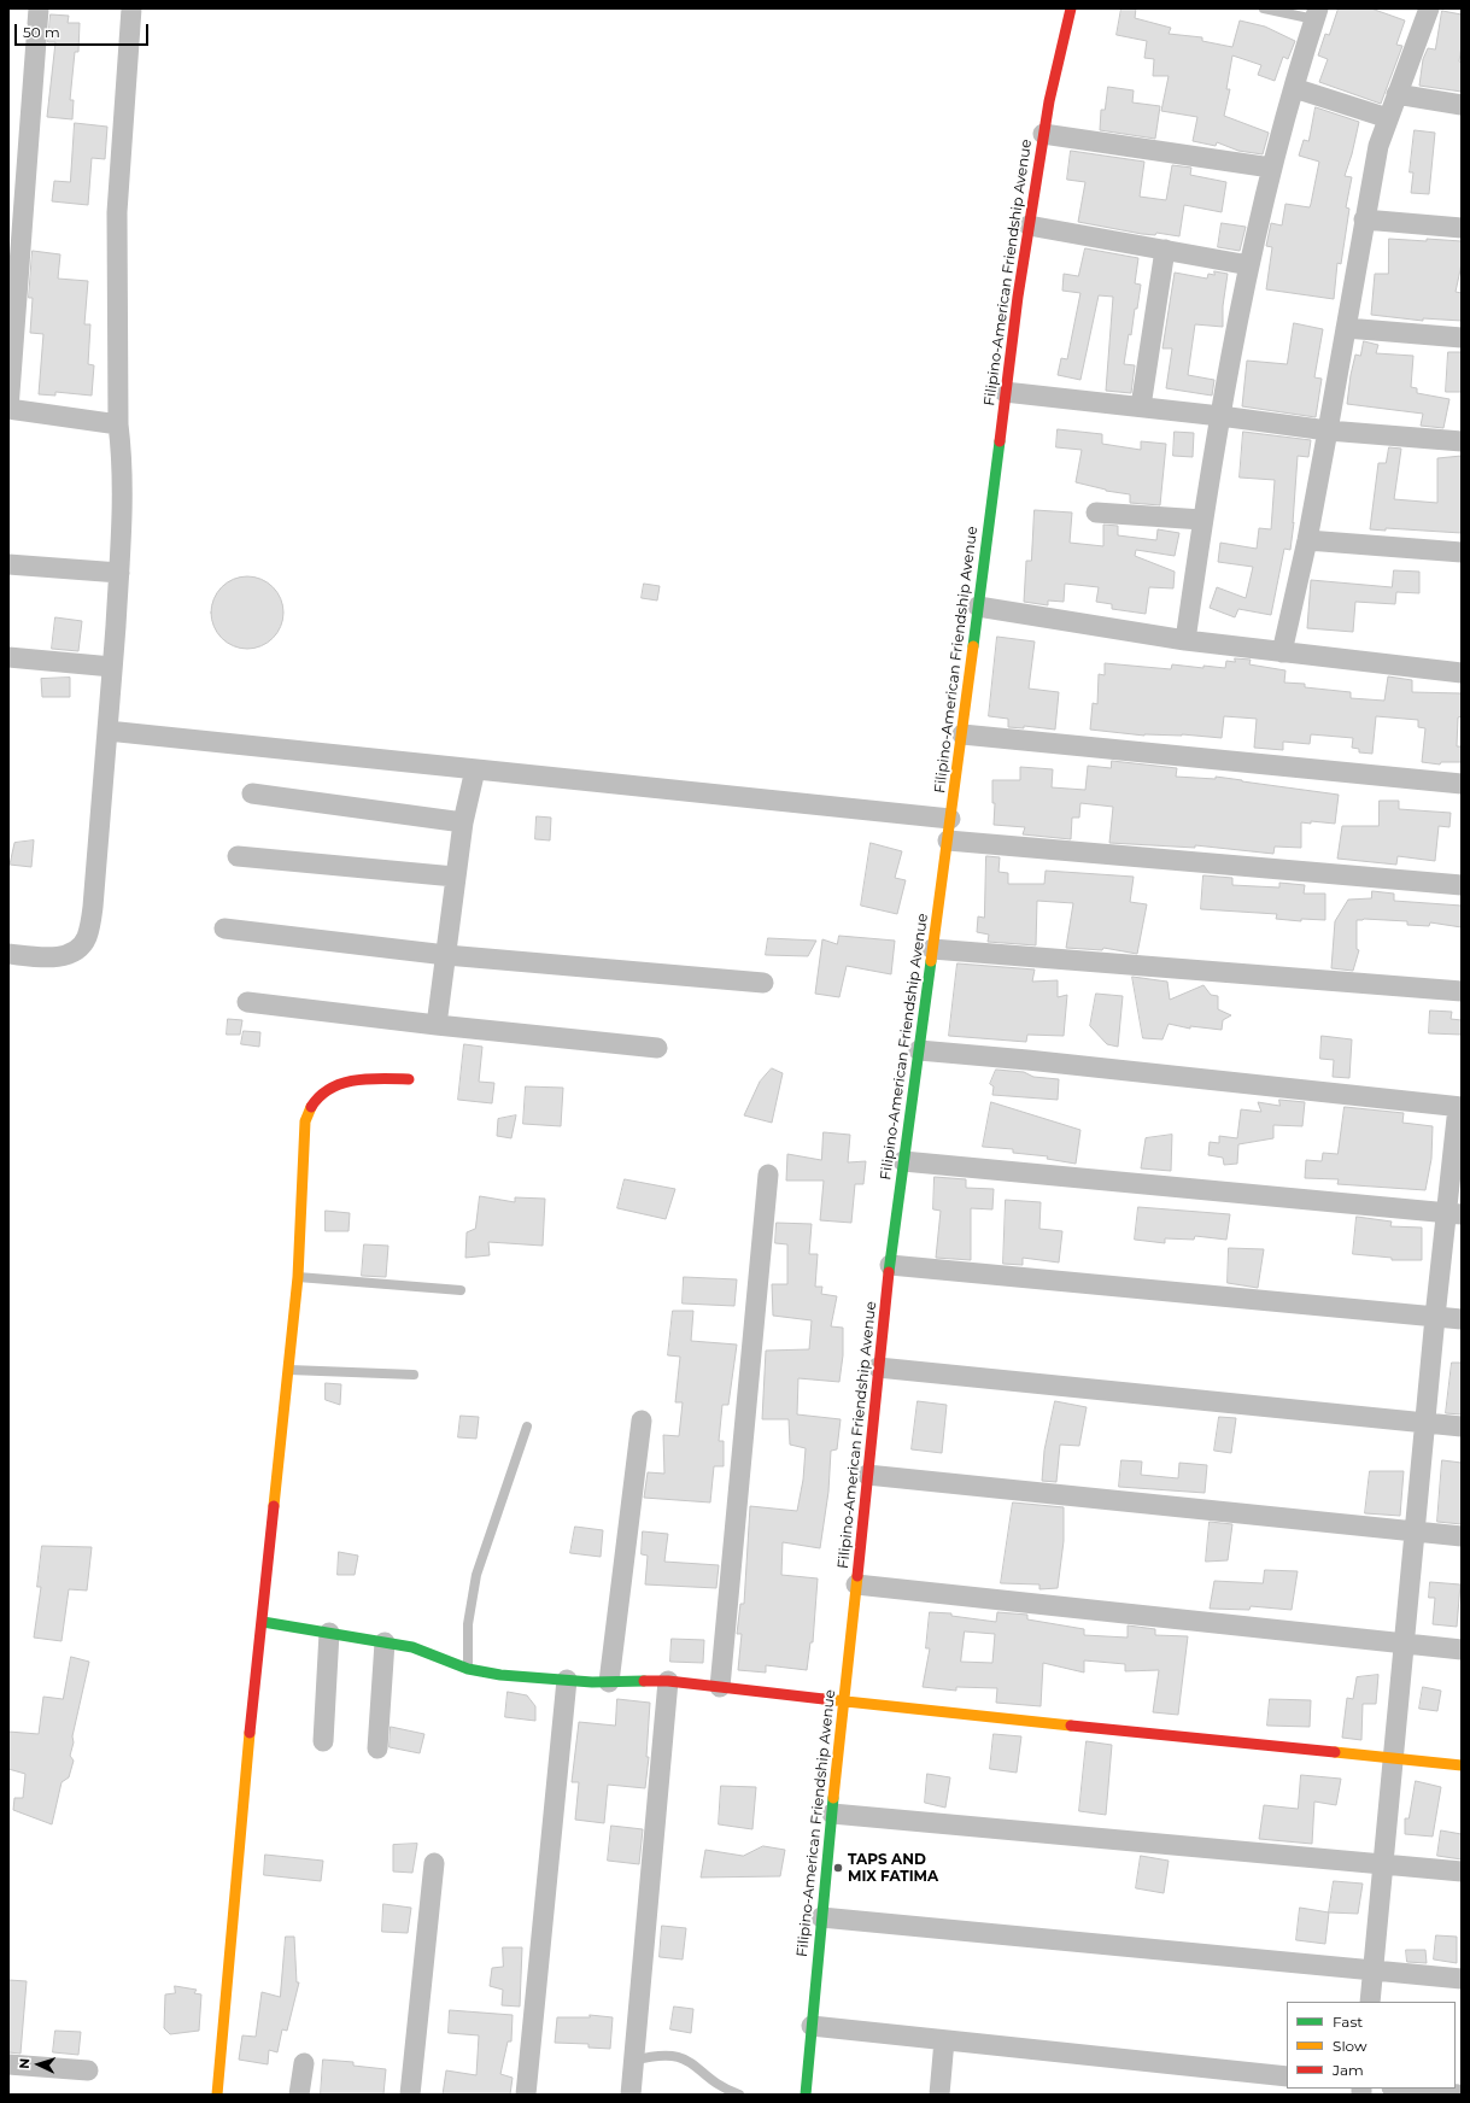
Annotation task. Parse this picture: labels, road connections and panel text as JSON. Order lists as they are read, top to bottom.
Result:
{
  "streets": {
    "street": ["Filipino-American Friendship Avenue"]
  },
  "places": ["TAPS AND MIX FATIMA"],
  "legend": ["Fast", "Slow", "Jam"],
  "scale_bar": "50 m",
  "north": "left"
}
